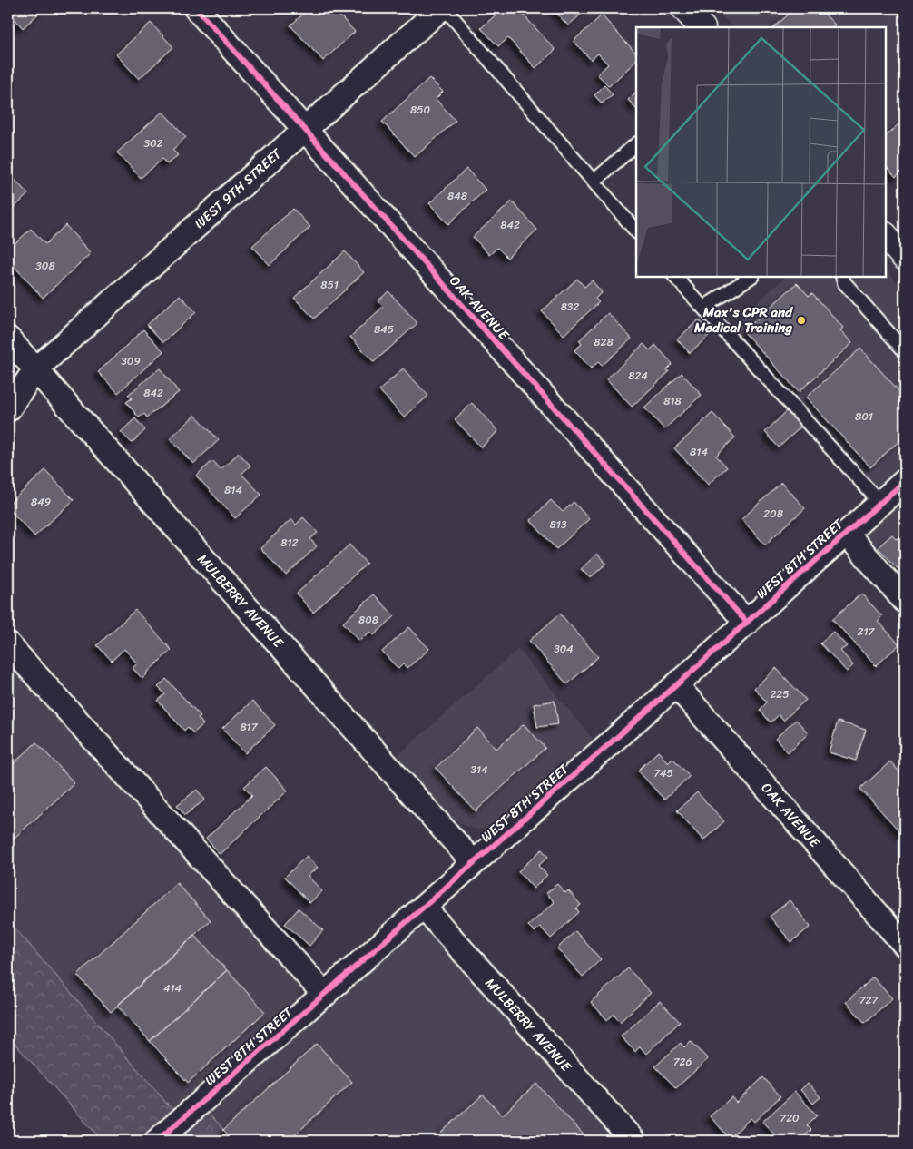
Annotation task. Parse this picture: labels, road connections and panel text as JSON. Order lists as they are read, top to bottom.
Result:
{
  "streets": {
    "street": [
      "WEST 9TH STREET",
      "OAK AVENUE",
      "WEST 8TH STREET",
      "MULBERRY AVENUE"
    ]
  },
  "crossings": [
    ["WEST 9TH STREET", "OAK AVENUE"],
    ["WEST 9TH STREET", "MULBERRY AVENUE"],
    ["OAK AVENUE", "WEST 8TH STREET"],
    ["WEST 8TH STREET", "MULBERRY AVENUE"]
  ],
  "places": ["Max's CPR and Medical Training"],
  "house_numbers": [
    "850",
    "302",
    "848",
    "842",
    "308",
    "851",
    "832",
    "845",
    "828",
    "309",
    "824",
    "842",
    "818",
    "801",
    "814",
    "814",
    "849",
    "208",
    "813",
    "812",
    "808",
    "217",
    "304",
    "225",
    "817",
    "314",
    "745",
    "414",
    "727",
    "726",
    "720"
  ]
}
